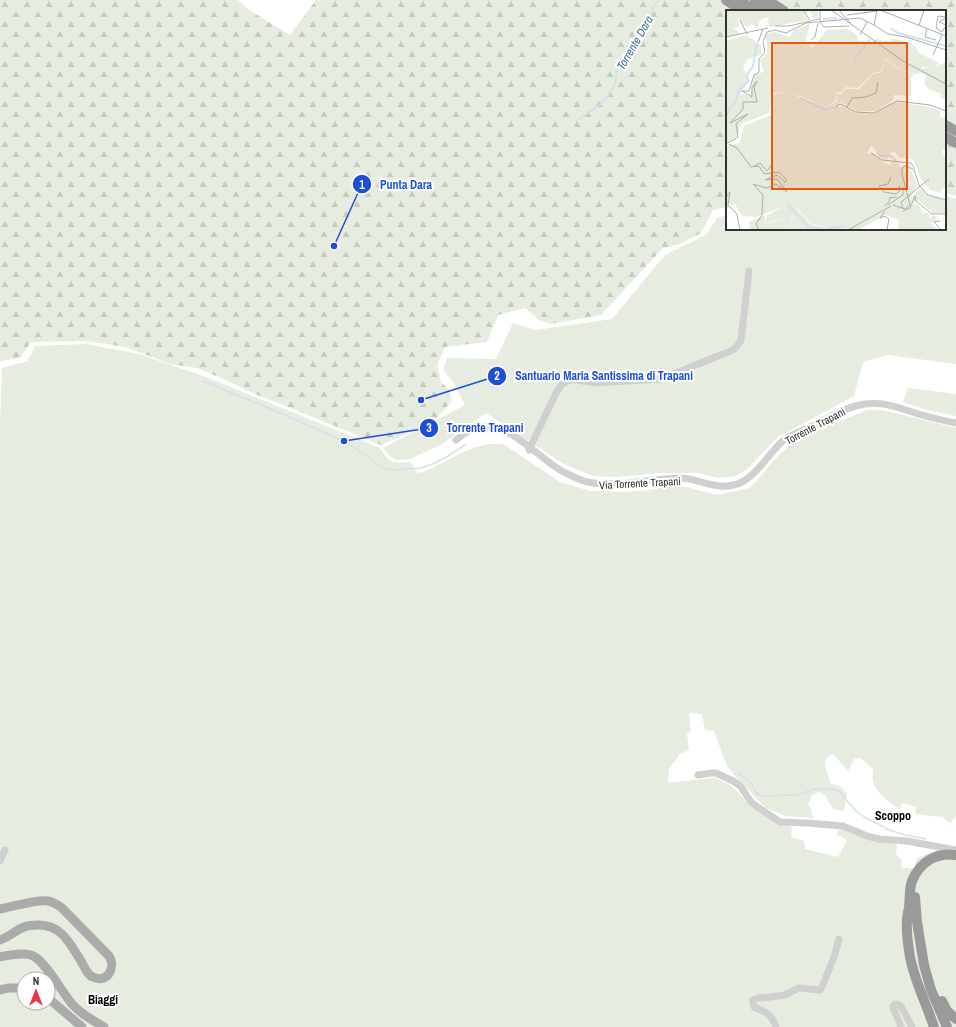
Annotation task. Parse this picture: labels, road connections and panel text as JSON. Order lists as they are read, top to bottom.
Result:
{
  "streets": {
    "street": ["Via Torrente Trapani"]
  },
  "districts": ["Scoppo", "Biaggi"],
  "water": ["Torrente Dara"],
  "places": ["Punta Dara", "Santuario Maria Santissima di Trapani", "Torrente Trapani"],
  "north": "top"
}
